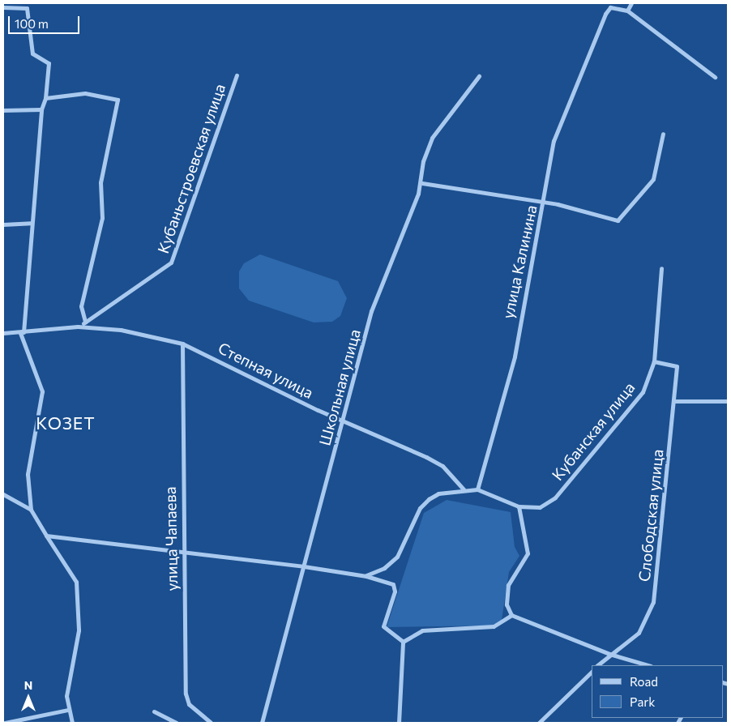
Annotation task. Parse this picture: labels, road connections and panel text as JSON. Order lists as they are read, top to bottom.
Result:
{
  "streets": {
    "street": [
      "Кубаньстроевская улица",
      "улица Калинина",
      "Степная улица",
      "Школьная улица",
      "Кубанская улица",
      "Слободская улица",
      "улица Чапаева"
    ]
  },
  "crossings": [
    ["Кубаньстроевская улица", "Степная улица"],
    ["Степная улица", "Школьная улица"],
    ["Степная улица", "улица Чапаева"],
    ["Кубанская улица", "Слободская улица"]
  ],
  "districts": ["КОЗЕТ"],
  "legend": ["Road", "Park"],
  "scale_bar": "100 m",
  "north": "top"
}
